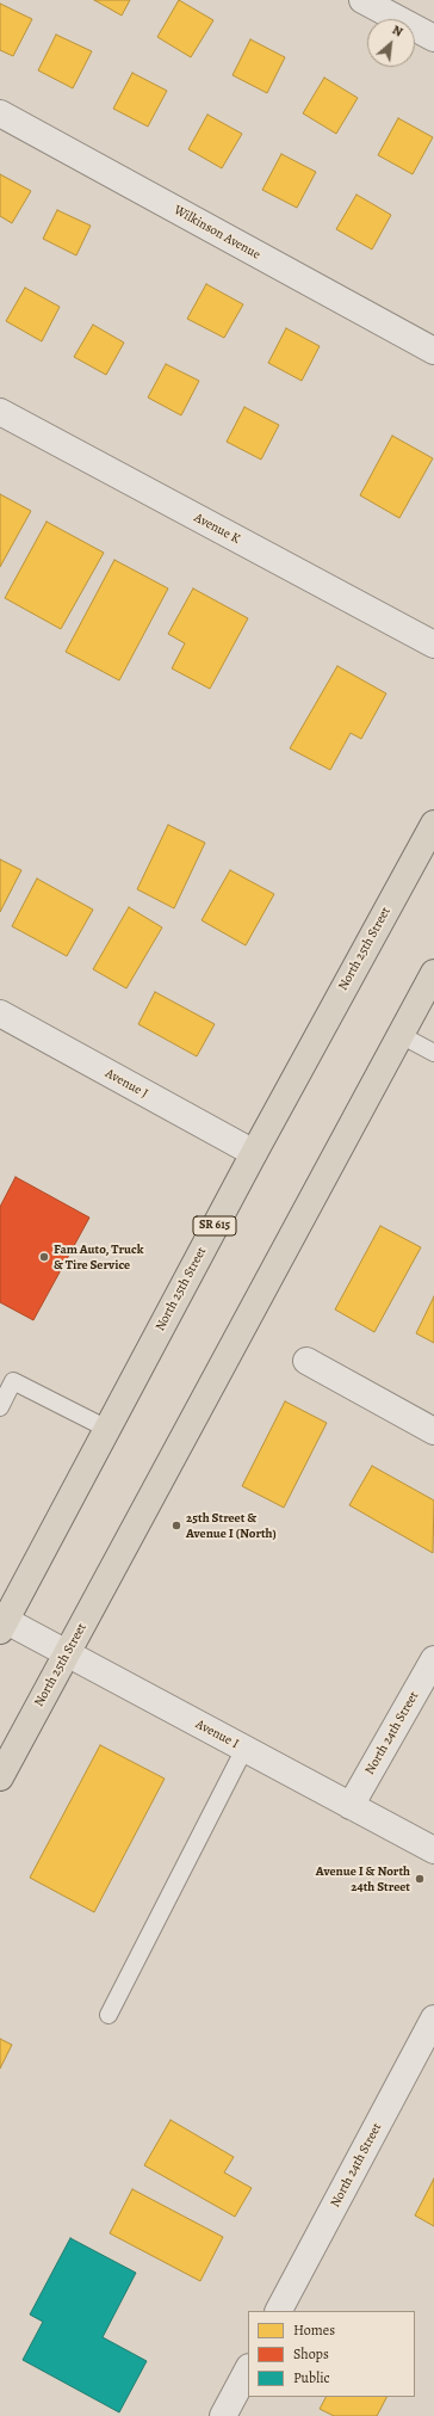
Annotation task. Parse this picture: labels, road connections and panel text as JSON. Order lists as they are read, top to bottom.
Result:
{
  "streets": {
    "main road": ["North 25th Street", "SR 615"],
    "street": [
      "Wilkinson Avenue",
      "Avenue K",
      "Avenue J",
      "North 24th Street",
      "Avenue I"
    ]
  },
  "crossings": [
    ["North 25th Street", "Avenue J"],
    ["North 25th Street", "Avenue I"],
    ["North 24th Street", "Avenue I"]
  ],
  "places": ["Fam Auto, Truck & Tire Service", "25th Street & Avenue I (North)", "Avenue I & North 24th Street"],
  "legend": ["Homes", "Shops", "Public"],
  "north": "top right"
}
